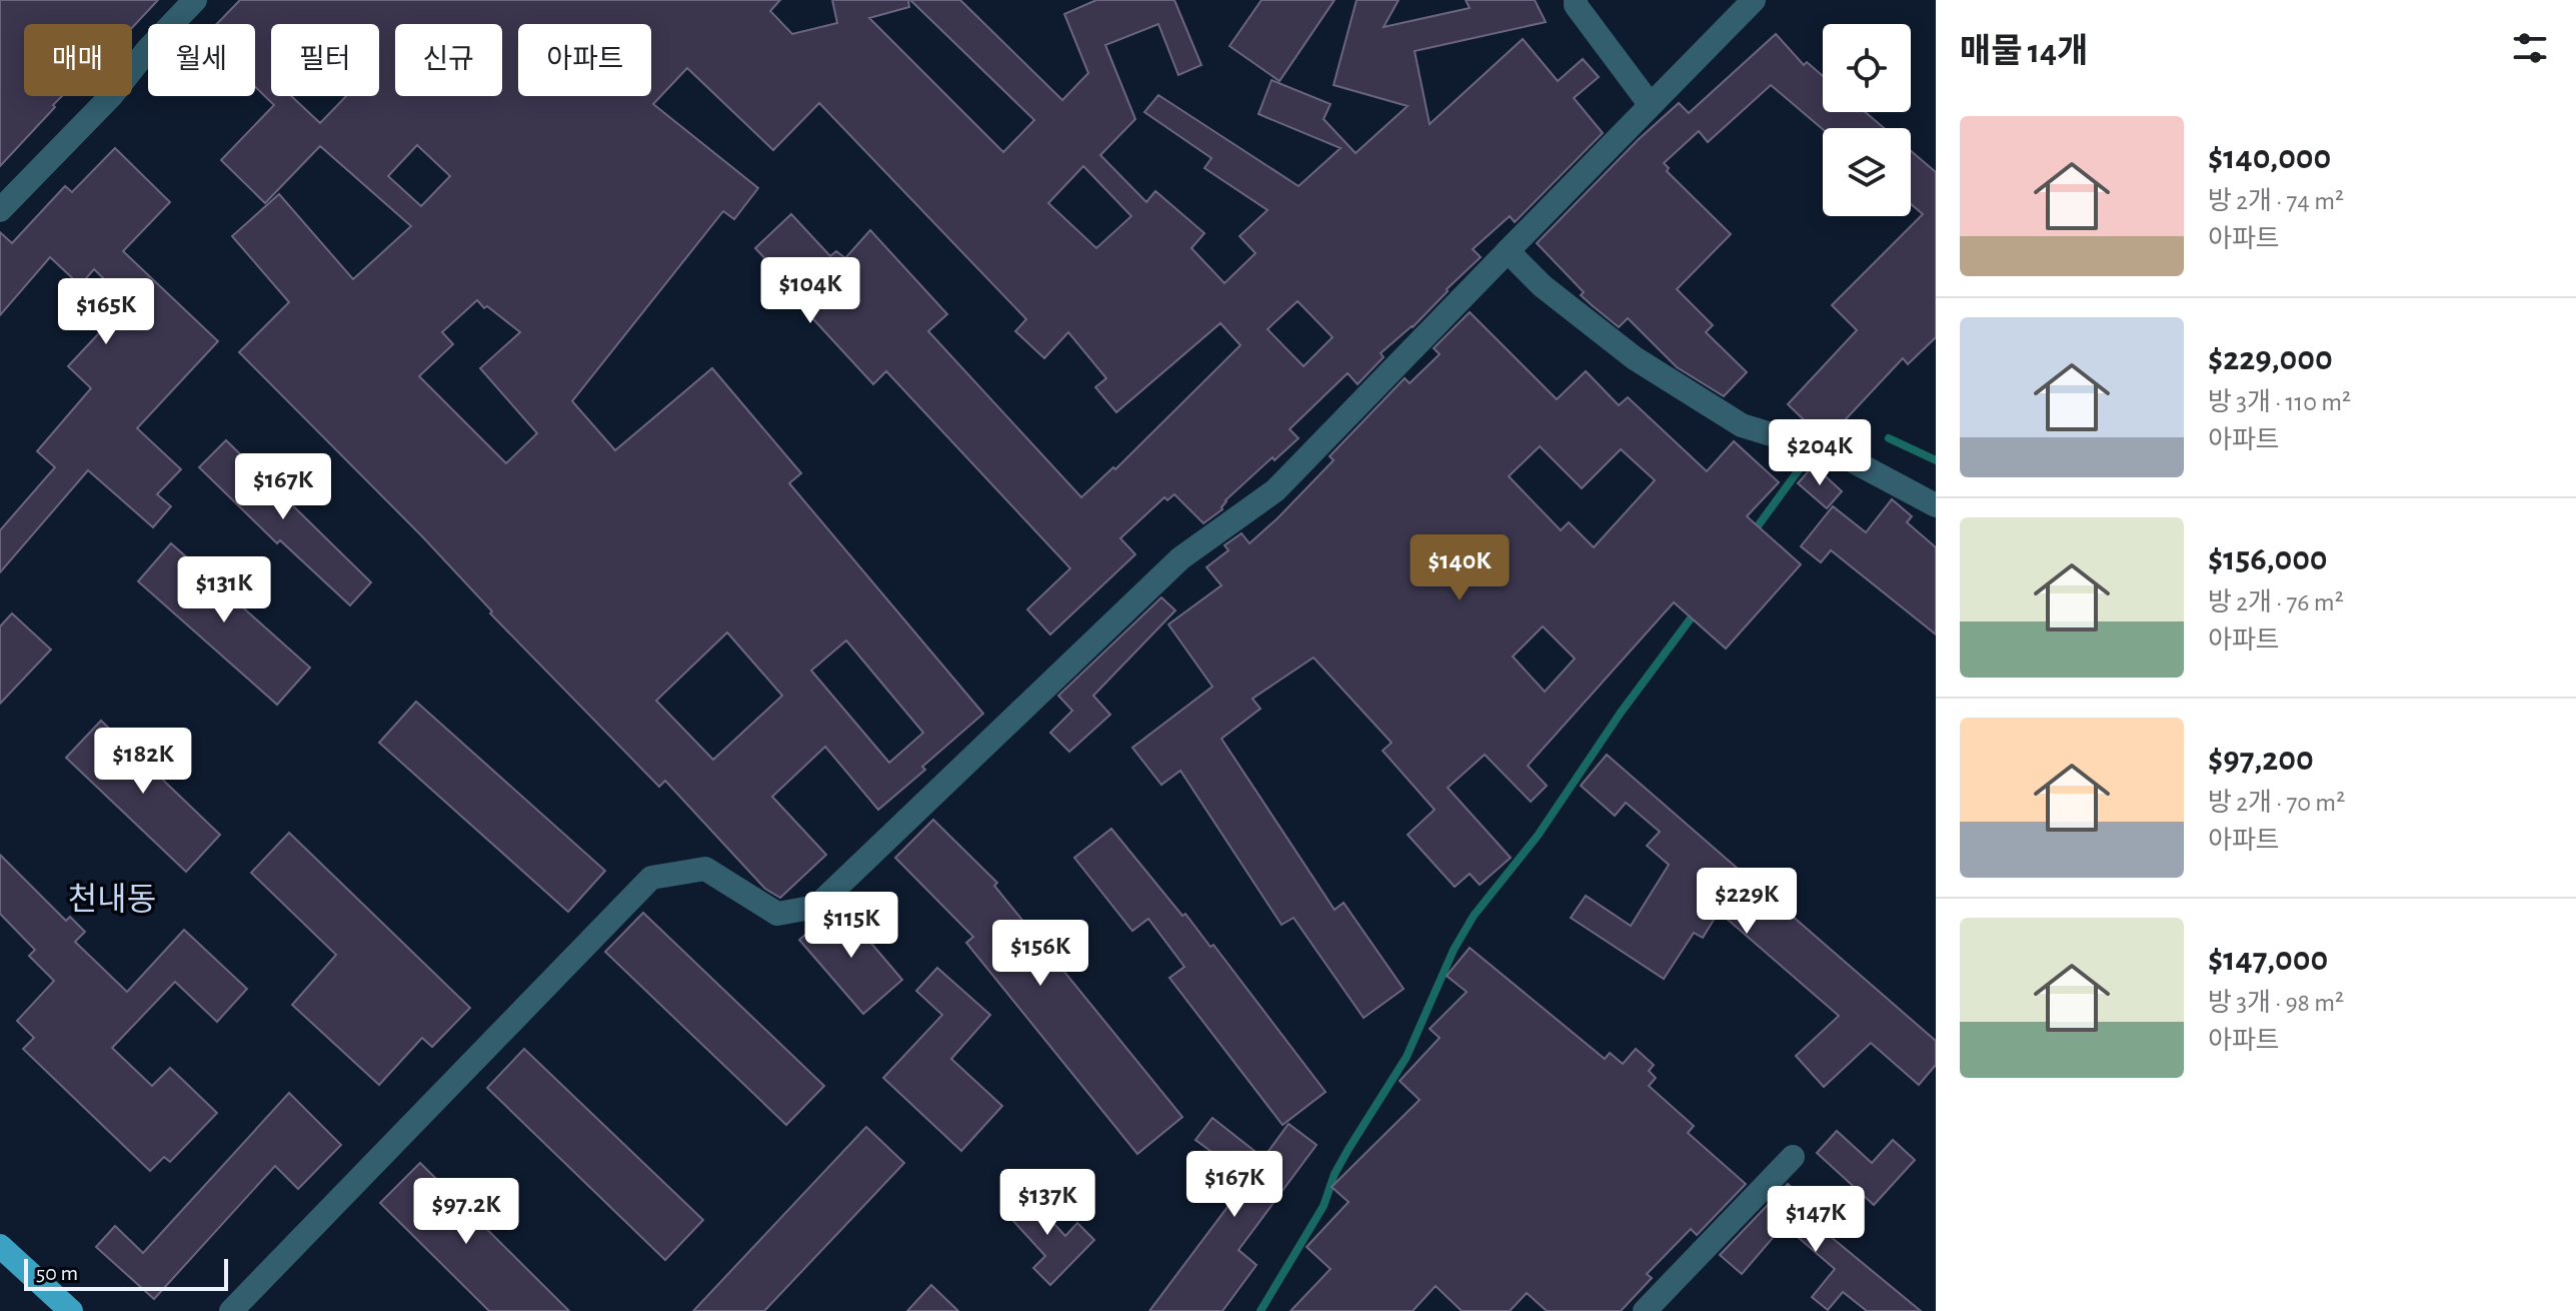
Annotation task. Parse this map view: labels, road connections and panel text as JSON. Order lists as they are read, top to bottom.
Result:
{
  "districts": ["천내동"],
  "scale_bar": "50 m",
  "page": {
    "heading": "매물 14개",
    "chip": [
      "매매",
      "월세",
      "필터",
      "신규",
      "아파트"
    ],
    "list": [
      {
        "name": "$140,000",
        "note": "방 2개 · 74 m² · 아파트"
      },
      {
        "name": "$229,000",
        "note": "방 3개 · 110 m² · 아파트"
      },
      {
        "name": "$156,000",
        "note": "방 2개 · 76 m² · 아파트"
      },
      {
        "name": "$97,200",
        "note": "방 2개 · 70 m² · 아파트"
      },
      {
        "name": "$147,000",
        "note": "방 3개 · 98 m² · 아파트"
      }
    ],
    "price": [
      "$104K",
      "$165K",
      "$204K",
      "$167K",
      "$140K",
      "$131K",
      "$182K",
      "$229K",
      "$115K",
      "$156K",
      "$167K",
      "$137K",
      "$97.2K",
      "$147K"
    ],
    "scale": "50 m"
  }
}
